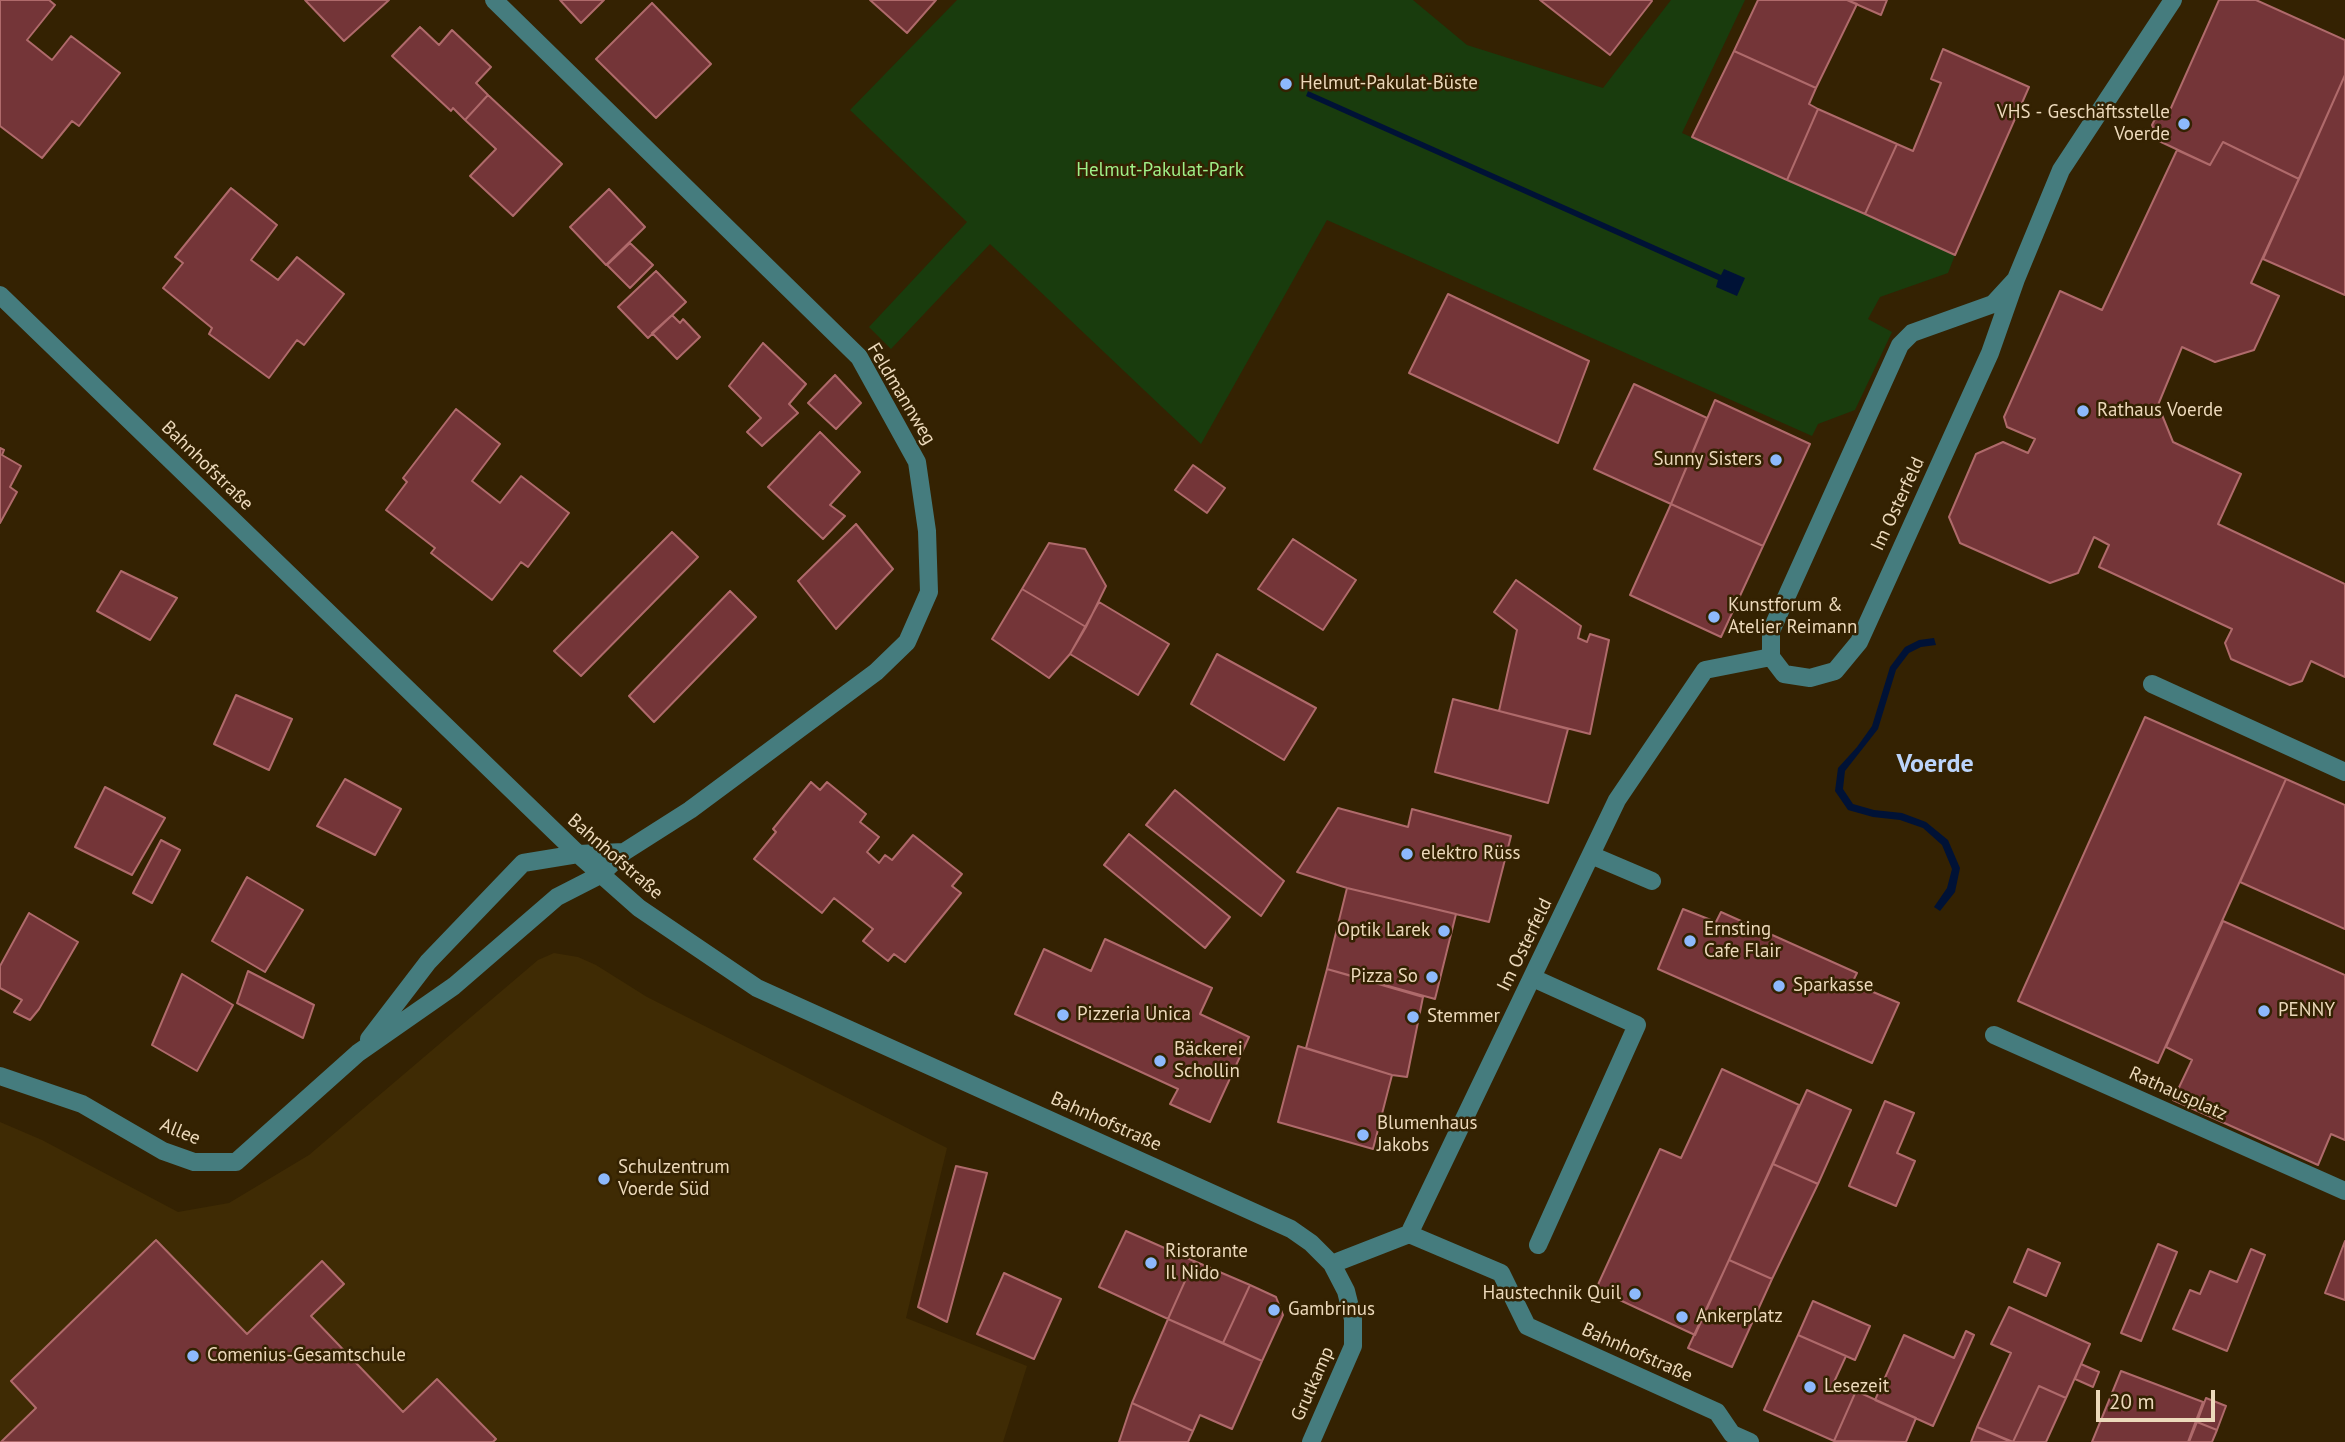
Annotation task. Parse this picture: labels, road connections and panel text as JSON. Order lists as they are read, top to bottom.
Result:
{
  "streets": {
    "street": [
      "Feldmannweg",
      "Bahnhofstraße",
      "Im Osterfeld",
      "Rathausplatz",
      "Allee",
      "Grutkamp"
    ]
  },
  "crossings": [
    ["Feldmannweg", "Bahnhofstraße"],
    ["Feldmannweg", "Allee"],
    ["Bahnhofstraße", "Im Osterfeld"],
    ["Bahnhofstraße", "Allee"],
    ["Bahnhofstraße", "Grutkamp"]
  ],
  "districts": ["Voerde"],
  "parks": ["Helmut-Pakulat-Park"],
  "places": [
    "Helmut-Pakulat-Büste",
    "VHS - Geschäftsstelle Voerde",
    "Rathaus Voerde",
    "Sunny Sisters",
    "Kunstforum & Atelier Reimann",
    "elektro Rüss",
    "Optik Larek",
    "Ernsting Cafe Flair",
    "Pizza So",
    "Sparkasse",
    "PENNY",
    "Pizzeria Unica",
    "Stemmer",
    "Bäckerei Schollin",
    "Blumenhaus Jakobs",
    "Schulzentrum Voerde Süd",
    "Ristorante Il Nido",
    "Haustechnik Quil",
    "Gambrinus",
    "Ankerplatz",
    "Comenius-Gesamtschule",
    "Lesezeit"
  ],
  "scale_bar": "20 m"
}
